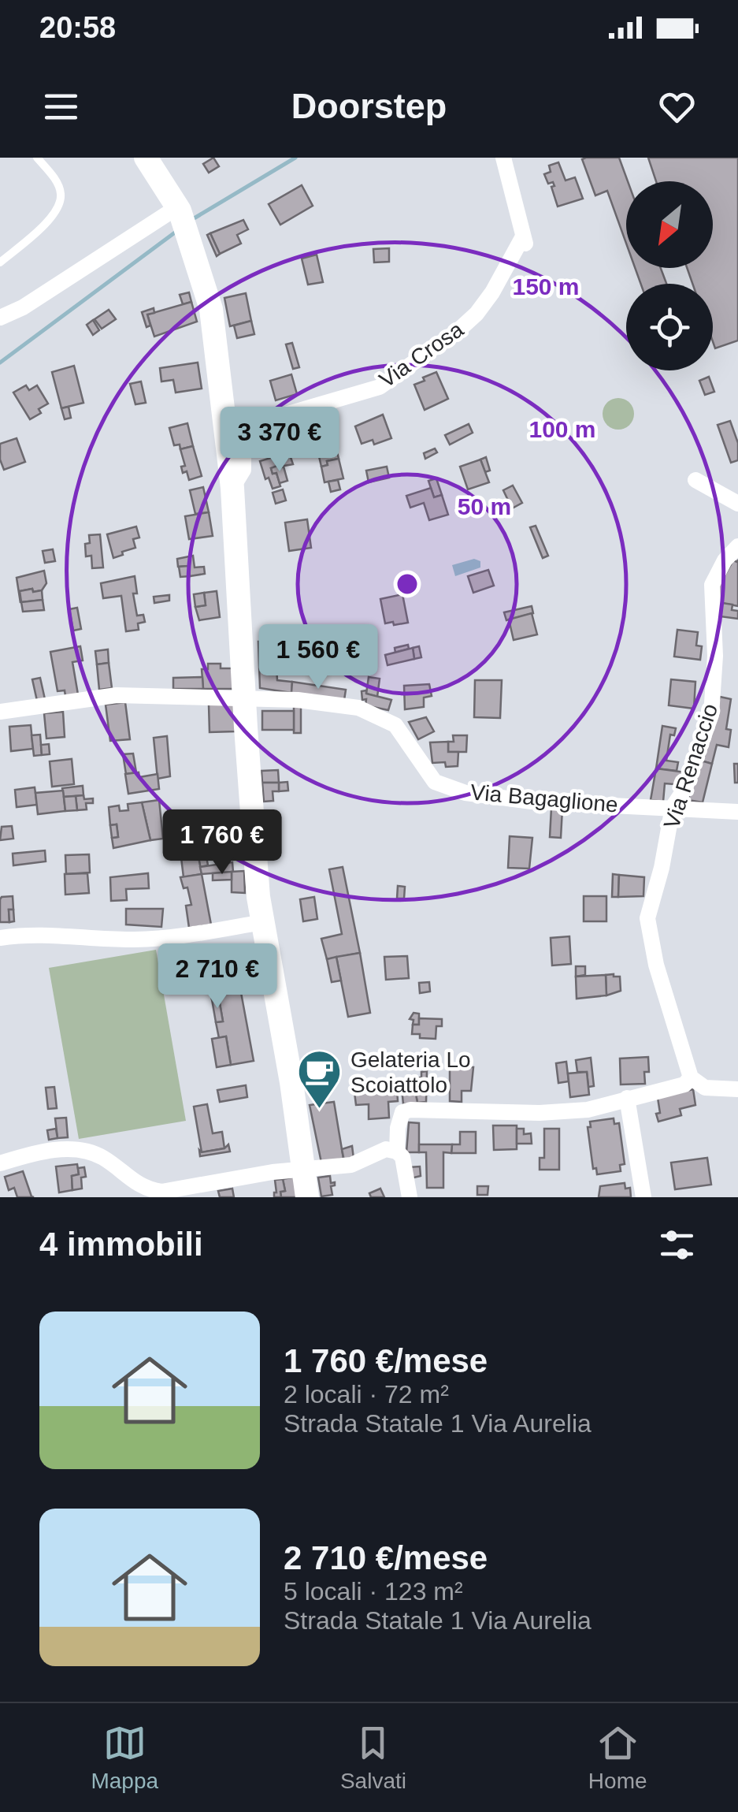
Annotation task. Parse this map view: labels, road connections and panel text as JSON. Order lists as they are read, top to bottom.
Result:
{
  "streets": {
    "street": ["Via Crosa", "Via Renaccio", "Via Bagaglione"]
  },
  "crossings": [
    ["Via Renaccio", "Via Bagaglione"]
  ],
  "places": {
    "cafe": ["Gelateria Lo Scoiattolo"]
  },
  "north": "bottom left",
  "page": {
    "status": "20:58",
    "header": "Doorstep",
    "price": [
      "3 370 €",
      "1 560 €",
      "1 760 €",
      "2 710 €"
    ],
    "heading": "4 immobili",
    "list": [
      {
        "name": "1 760 €/mese",
        "note": "2 locali · 72 m² · Strada Statale 1 Via Aurelia"
      },
      {
        "name": "2 710 €/mese",
        "note": "5 locali · 123 m² · Strada Statale 1 Via Aurelia"
      }
    ],
    "tabs": ["Mappa", "Salvati", "Home"]
  },
  "rings": ["150 m", "100 m", "50 m"]
}
